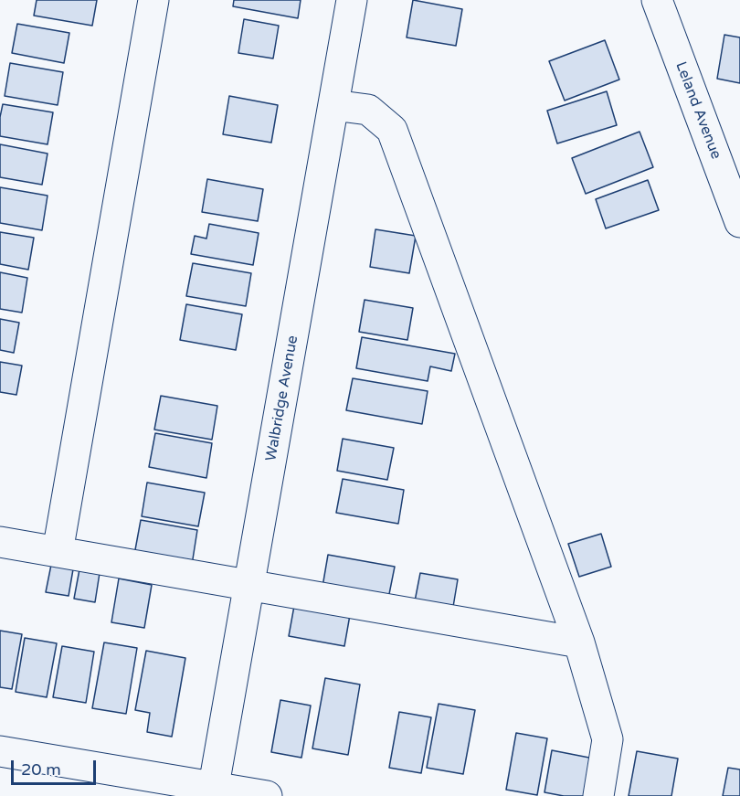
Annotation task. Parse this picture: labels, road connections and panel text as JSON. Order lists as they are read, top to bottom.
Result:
{
  "streets": {
    "street": ["Leland Avenue", "Walbridge Avenue"]
  },
  "scale_bar": "20 m"
}
